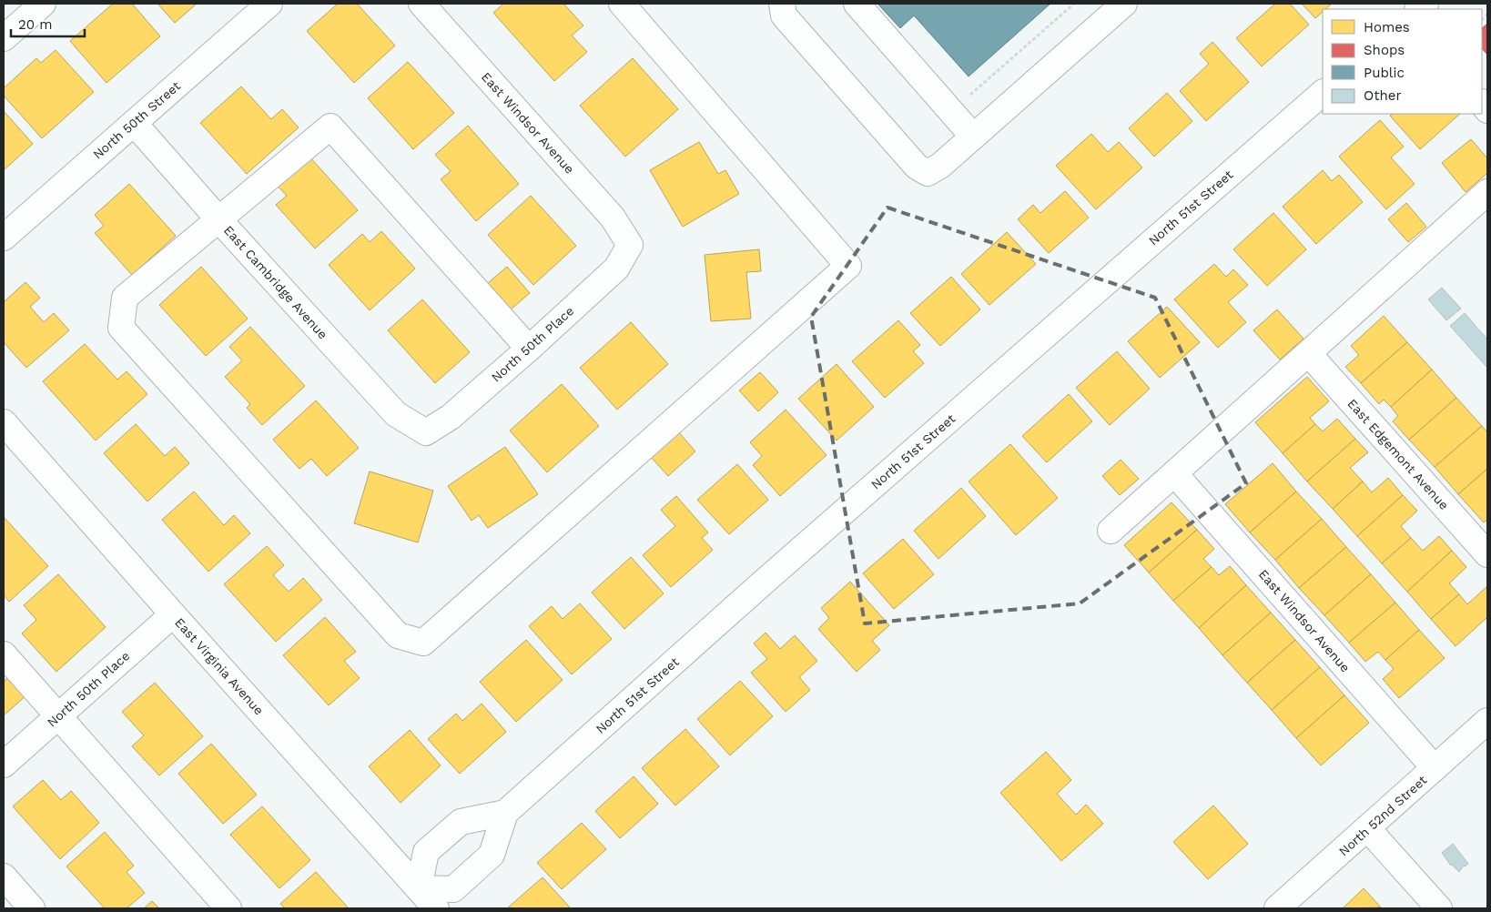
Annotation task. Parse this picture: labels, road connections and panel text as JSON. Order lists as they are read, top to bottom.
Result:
{
  "streets": {
    "street": [
      "North 50th Street",
      "East Windsor Avenue",
      "North 51st Street",
      "East Cambridge Avenue",
      "North 50th Place",
      "East Edgemont Avenue",
      "East Virginia Avenue",
      "North 52nd Street"
    ]
  },
  "crossings": [
    ["North 50th Street", "East Cambridge Avenue"],
    ["East Windsor Avenue", "North 50th Place"],
    ["East Windsor Avenue", "North 52nd Street"],
    ["East Cambridge Avenue", "North 50th Place"],
    ["North 50th Place", "East Virginia Avenue"]
  ],
  "legend": [
    "Homes",
    "Shops",
    "Public",
    "Other"
  ],
  "scale_bar": "20 m"
}
